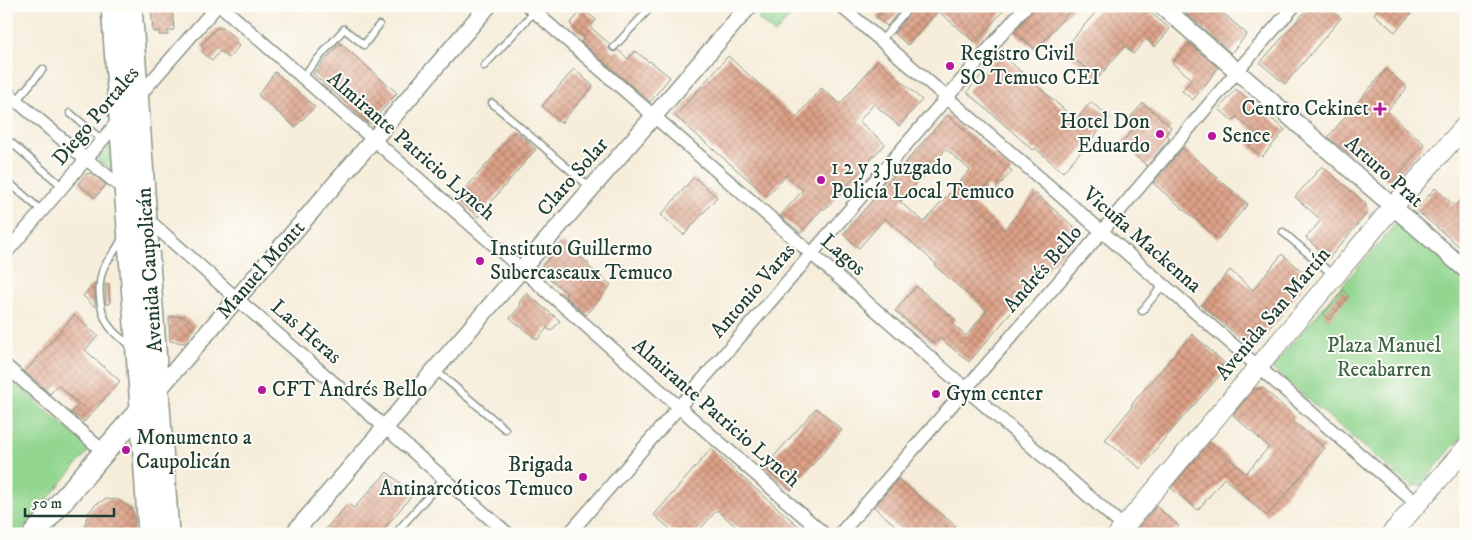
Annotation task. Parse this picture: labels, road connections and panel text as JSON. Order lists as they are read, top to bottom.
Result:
{
  "streets": {
    "main road": ["Avenida Caupolicán", "Manuel Montt", "Avenida San Martín"],
    "street": [
      "Diego Portales",
      "Almirante Patricio Lynch",
      "Arturo Prat",
      "Claro Solar",
      "Vicuña Mackenna",
      "Lagos",
      "Andrés Bello",
      "Antonio Varas",
      "Las Heras"
    ]
  },
  "crossings": [
    ["Diego Portales", "Avenida Caupolicán"],
    ["Almirante Patricio Lynch", "Claro Solar"],
    ["Almirante Patricio Lynch", "Manuel Montt"],
    ["Almirante Patricio Lynch", "Antonio Varas"],
    ["Arturo Prat", "Andrés Bello"],
    ["Arturo Prat", "Avenida San Martín"],
    ["Claro Solar", "Lagos"],
    ["Claro Solar", "Las Heras"],
    ["Vicuña Mackenna", "Andrés Bello"],
    ["Vicuña Mackenna", "Antonio Varas"],
    ["Vicuña Mackenna", "Avenida San Martín"],
    ["Lagos", "Andrés Bello"],
    ["Lagos", "Antonio Varas"],
    ["Lagos", "Avenida San Martín"],
    ["Avenida Caupolicán", "Manuel Montt"],
    ["Avenida Caupolicán", "Las Heras"],
    ["Manuel Montt", "Las Heras"]
  ],
  "parks": ["Plaza Manuel Recabarren"],
  "places": {
    "other": [
      "Registro Civil SO Temuco CEI",
      "Hotel Don Eduardo",
      "Sence",
      "1 2 y 3 Juzgado Policía Local Temuco",
      "Instituto Guillermo Subercaseaux Temuco",
      "CFT Andrés Bello",
      "Gym center",
      "Monumento a Caupolicán",
      "Brigada Antinarcóticos Temuco"
    ],
    "health": ["Centro Cekinet"]
  },
  "scale_bar": "50 m"
}
